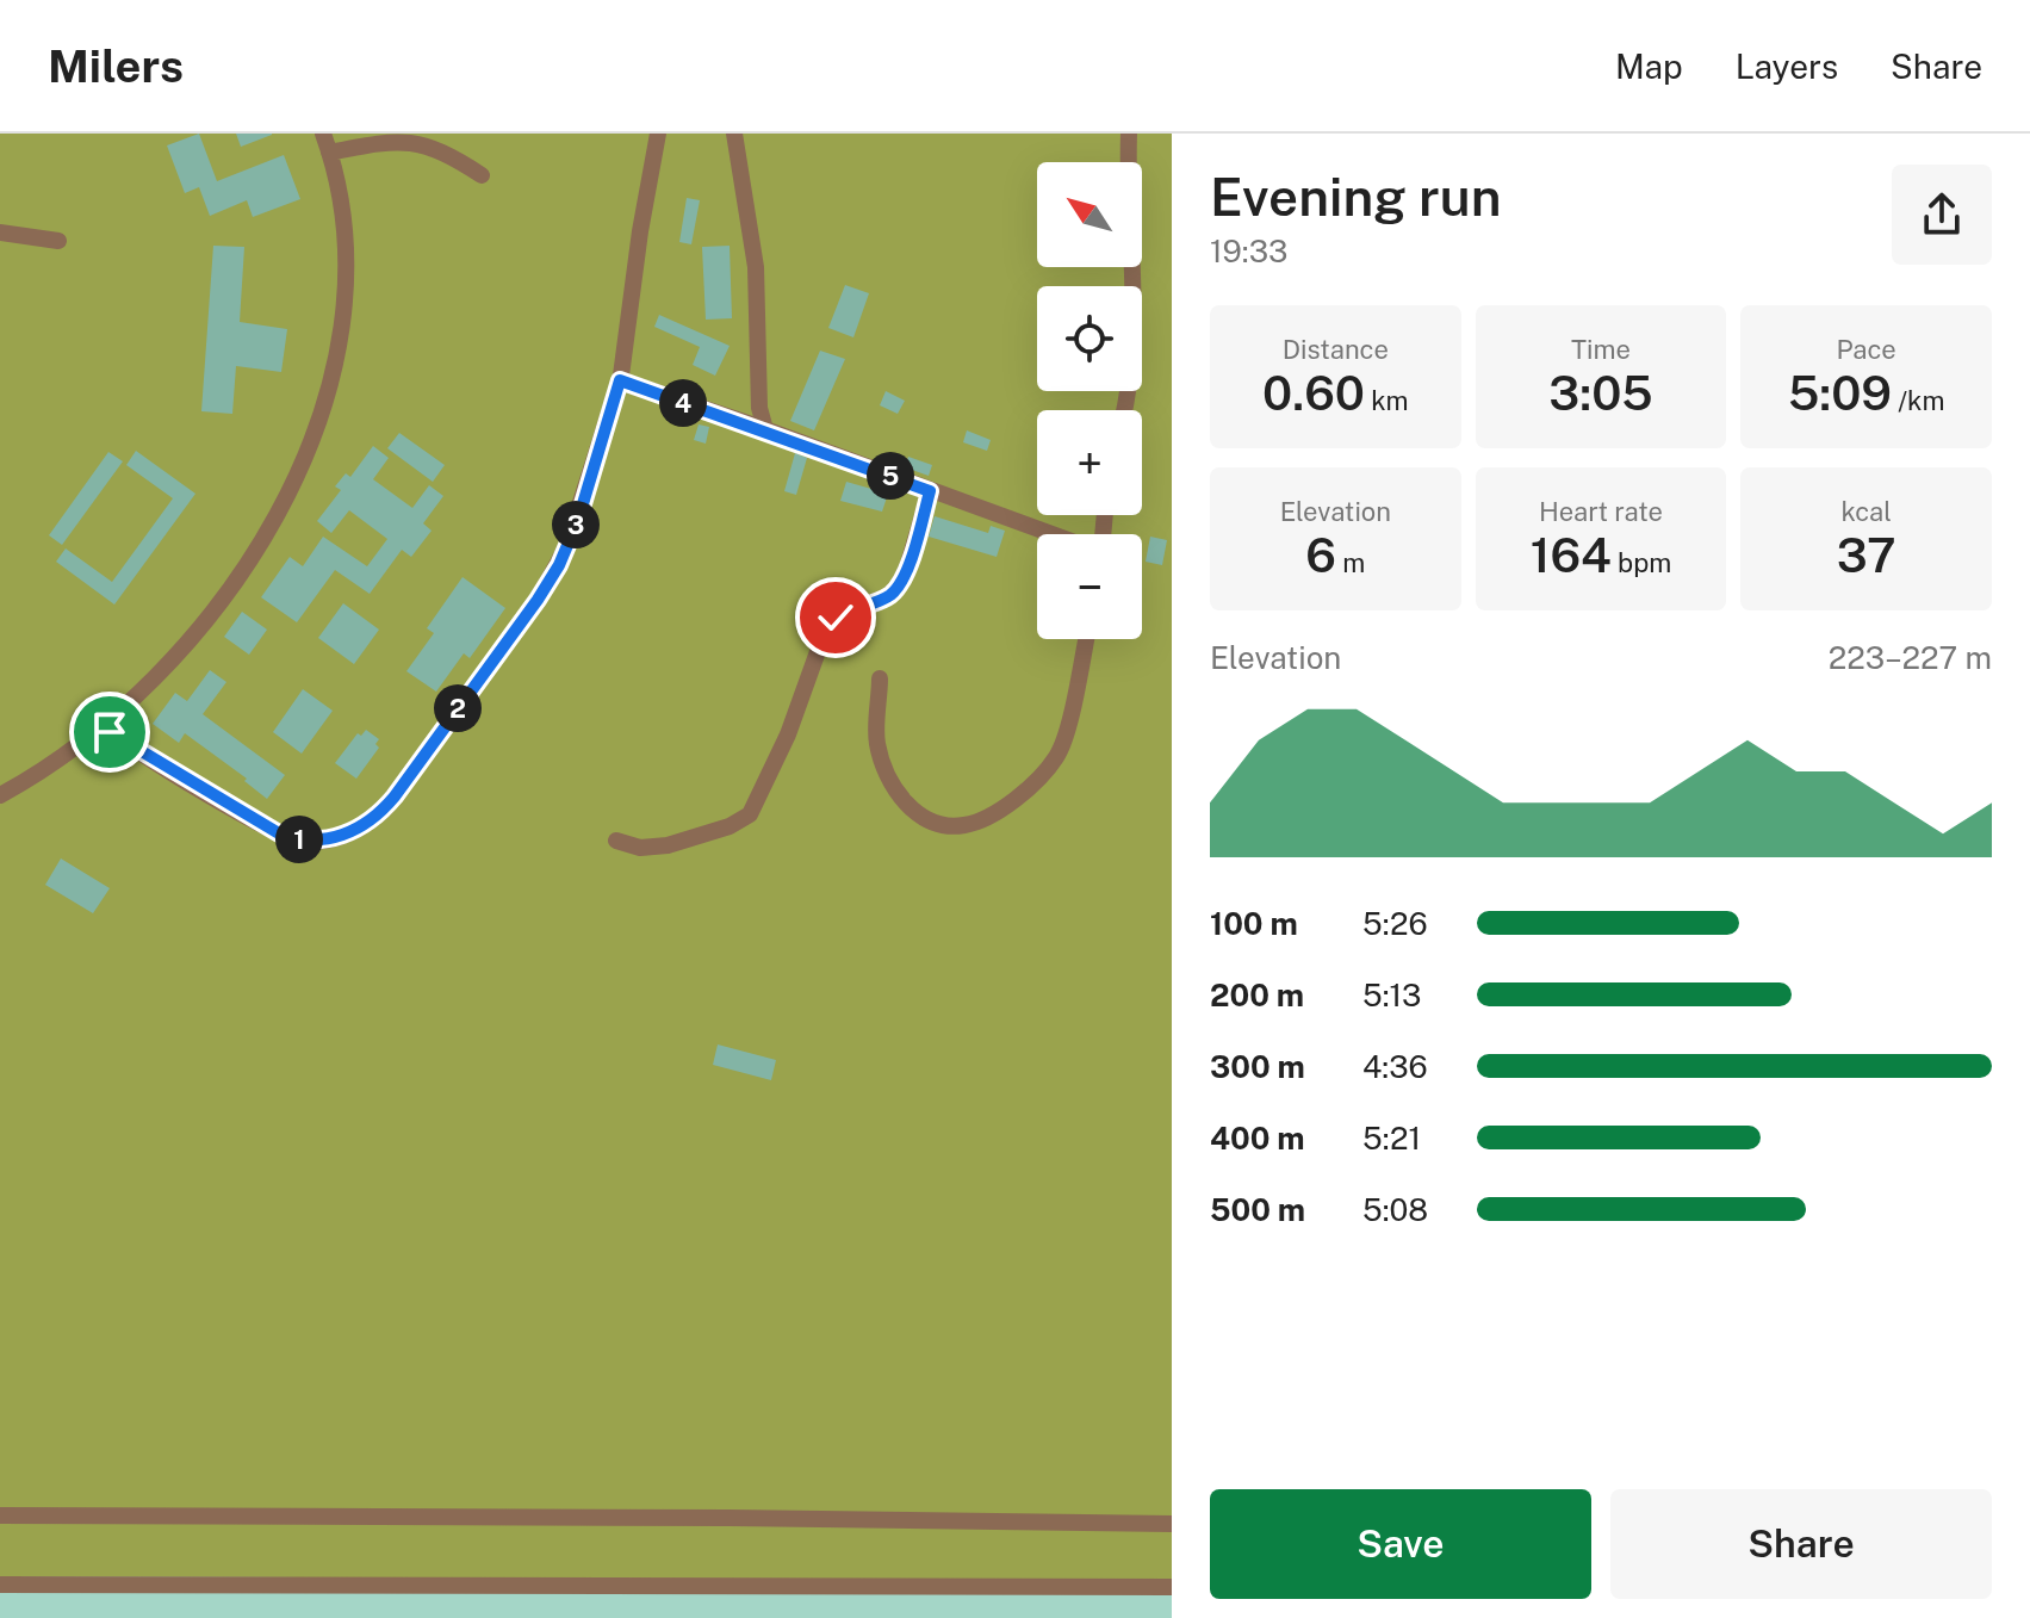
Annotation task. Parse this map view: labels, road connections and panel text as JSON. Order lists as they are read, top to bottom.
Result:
{
  "north": "top left",
  "page": {
    "header": "Milers",
    "nav": ["Map", "Layers", "Share"],
    "heading": ["Evening run", "19:33"],
    "map_buttons": ["+", "−"],
    "stats": [
      ["Distance", "0.60 km"],
      ["Time", "3:05"],
      ["Pace", "5:09 /km"],
      ["Elevation", "6 m"],
      ["Heart rate", "164 bpm"],
      ["kcal", "37"]
    ],
    "pins": [
      "4",
      "5",
      "3",
      "2",
      "1"
    ],
    "chart": ["Elevation", "223–227 m"],
    "list": [
      {
        "name": "100 m",
        "note": "5:26"
      },
      {
        "name": "200 m",
        "note": "5:13"
      },
      {
        "name": "300 m",
        "note": "4:36"
      },
      {
        "name": "400 m",
        "note": "5:21"
      },
      {
        "name": "500 m",
        "note": "5:08"
      }
    ],
    "buttons": ["Save", "Share"]
  }
}
